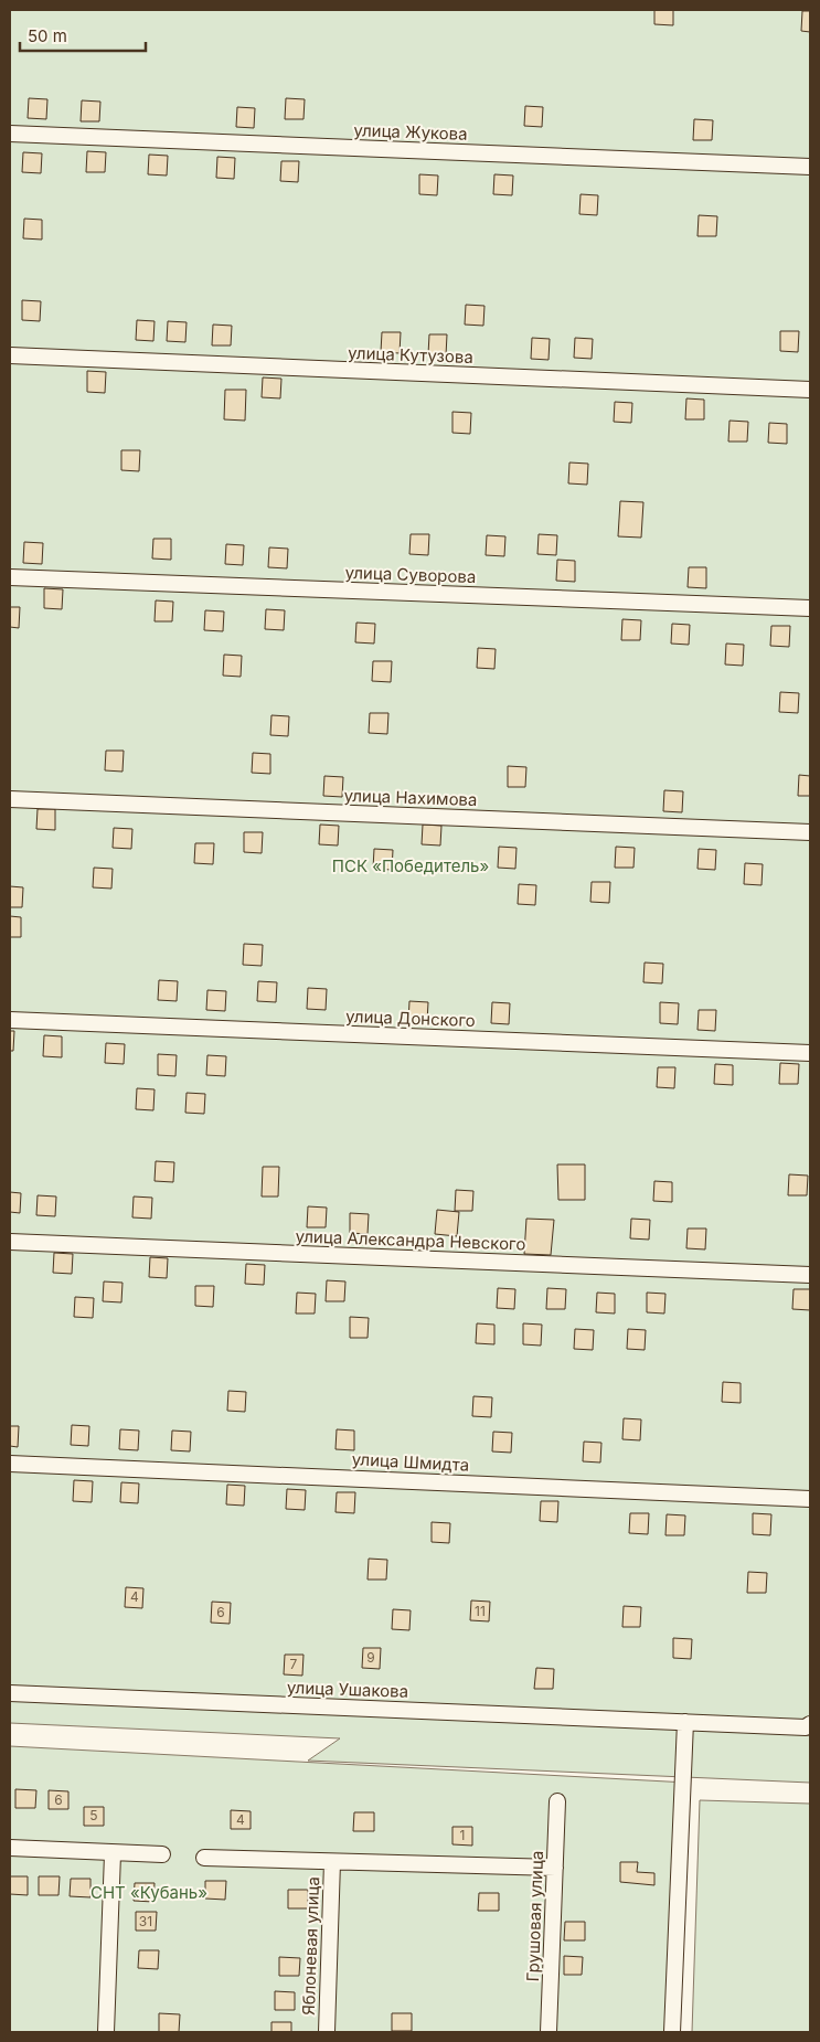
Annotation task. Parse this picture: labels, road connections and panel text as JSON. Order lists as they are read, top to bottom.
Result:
{
  "streets": {
    "street": [
      "улица Жукова",
      "улица Кутузова",
      "улица Суворова",
      "улица Нахимова",
      "улица Донского",
      "улица Александра Невского",
      "улица Шмидта",
      "улица Ушакова",
      "Грушовая улица",
      "Яблоневая улица"
    ]
  },
  "parks": ["ПСК «Победитель»", "СНТ «Кубань»"],
  "house_numbers": [
    "4",
    "11",
    "6",
    "9",
    "7",
    "6",
    "5",
    "4",
    "1",
    "31"
  ],
  "scale_bar": "50 m"
}
